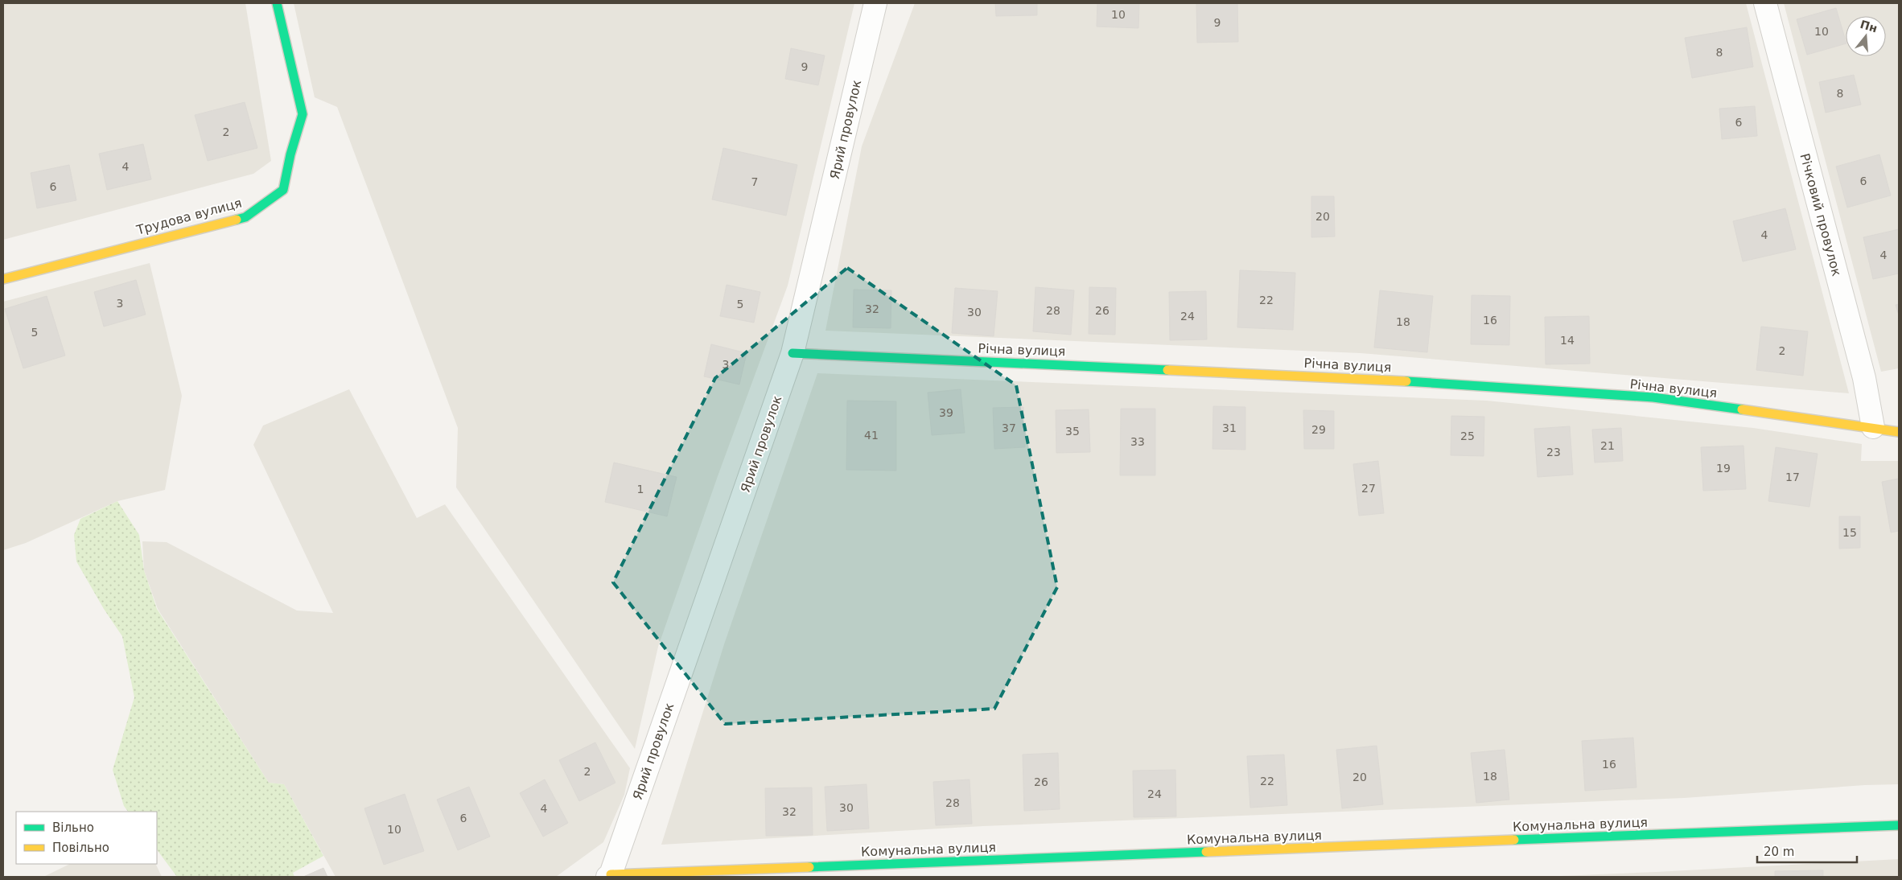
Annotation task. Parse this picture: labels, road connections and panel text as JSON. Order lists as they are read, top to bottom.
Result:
{
  "streets": {
    "street": [
      "Ярий провулок",
      "Річковий провулок",
      "Трудова вулиця",
      "Річна вулиця",
      "Комунальна вулиця"
    ]
  },
  "crossings": [
    ["Ярий провулок", "Річна вулиця"],
    ["Ярий провулок", "Комунальна вулиця"],
    ["Річковий провулок", "Річна вулиця"]
  ],
  "house_numbers": [
    "10",
    "9",
    "10",
    "8",
    "9",
    "8",
    "6",
    "2",
    "4",
    "6",
    "7",
    "6",
    "20",
    "4",
    "4",
    "22",
    "3",
    "5",
    "32",
    "28",
    "26",
    "30",
    "24",
    "16",
    "18",
    "5",
    "14",
    "2",
    "3",
    "39",
    "37",
    "31",
    "29",
    "35",
    "41",
    "25",
    "33",
    "21",
    "23",
    "19",
    "17",
    "27",
    "1",
    "15",
    "16",
    "2",
    "18",
    "20",
    "22",
    "26",
    "24",
    "28",
    "30",
    "4",
    "32",
    "6",
    "10"
  ],
  "legend": ["Вільно", "Повільно"],
  "scale_bar": "20 m",
  "north": "top"
}
